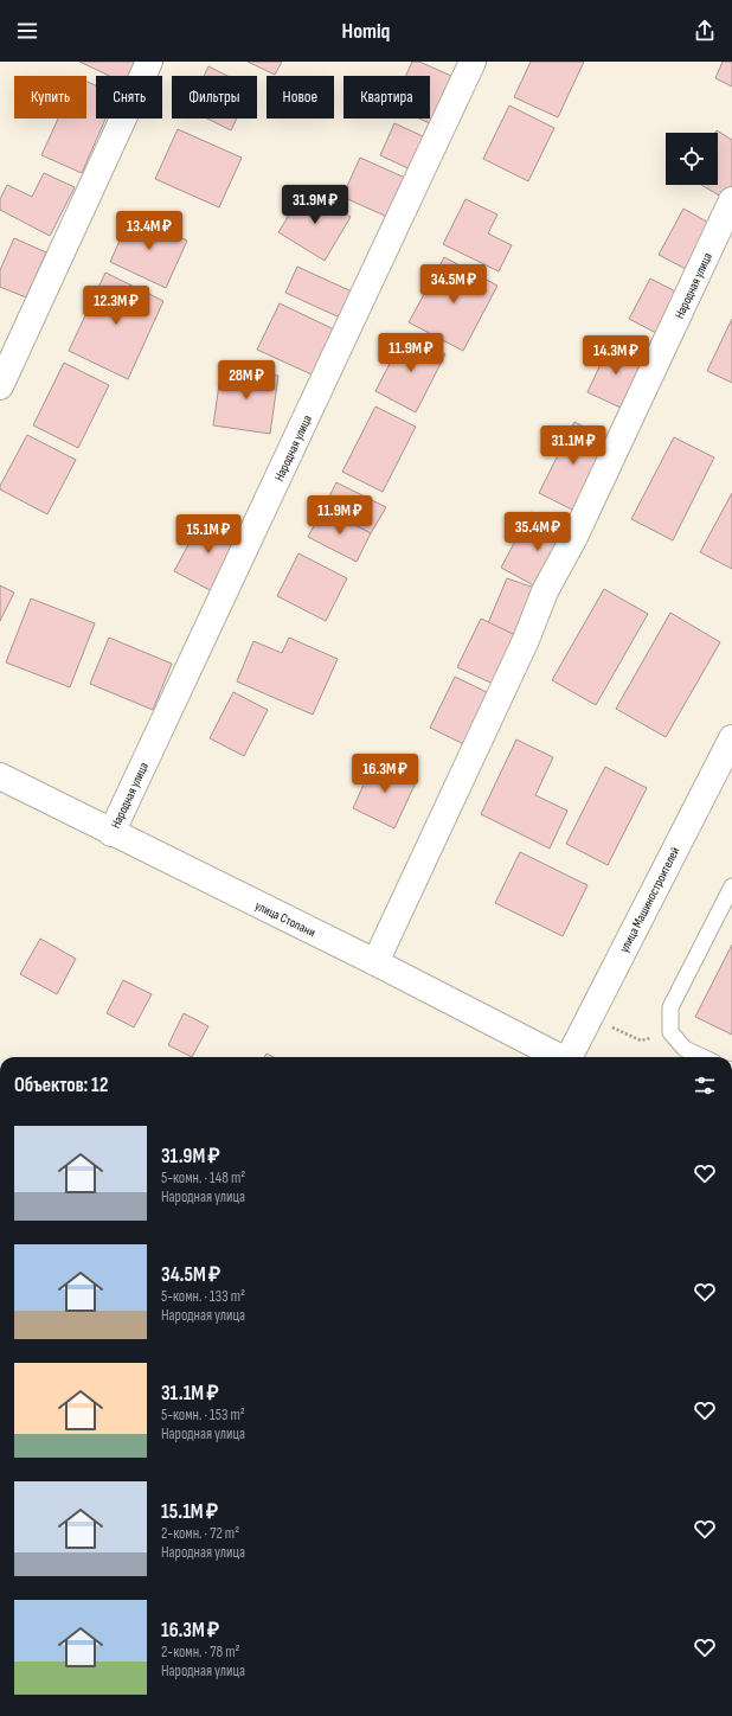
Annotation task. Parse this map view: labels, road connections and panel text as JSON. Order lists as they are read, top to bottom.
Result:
{
  "streets": {
    "street": ["Народная улица", "улица Машиностроителей", "улица Стопани"]
  },
  "crossings": [
    ["Народная улица", "улица Стопани"]
  ],
  "page": {
    "header": "Homiq",
    "chip": [
      "Купить",
      "Снять",
      "Фильтры",
      "Новое",
      "Квартира"
    ],
    "price": [
      "31.9M ₽",
      "13.4M ₽",
      "34.5M ₽",
      "12.3M ₽",
      "11.9M ₽",
      "14.3M ₽",
      "28M ₽",
      "31.1M ₽",
      "11.9M ₽",
      "35.4M ₽",
      "15.1M ₽",
      "16.3M ₽"
    ],
    "heading": "Объектов: 12",
    "list": [
      {
        "name": "31.9M ₽",
        "note": "5-комн. · 148 m² · Народная улица"
      },
      {
        "name": "34.5M ₽",
        "note": "5-комн. · 133 m² · Народная улица"
      },
      {
        "name": "31.1M ₽",
        "note": "5-комн. · 153 m² · Народная улица"
      },
      {
        "name": "15.1M ₽",
        "note": "2-комн. · 72 m² · Народная улица"
      },
      {
        "name": "16.3M ₽",
        "note": "2-комн. · 78 m² · Народная улица"
      }
    ]
  }
}
